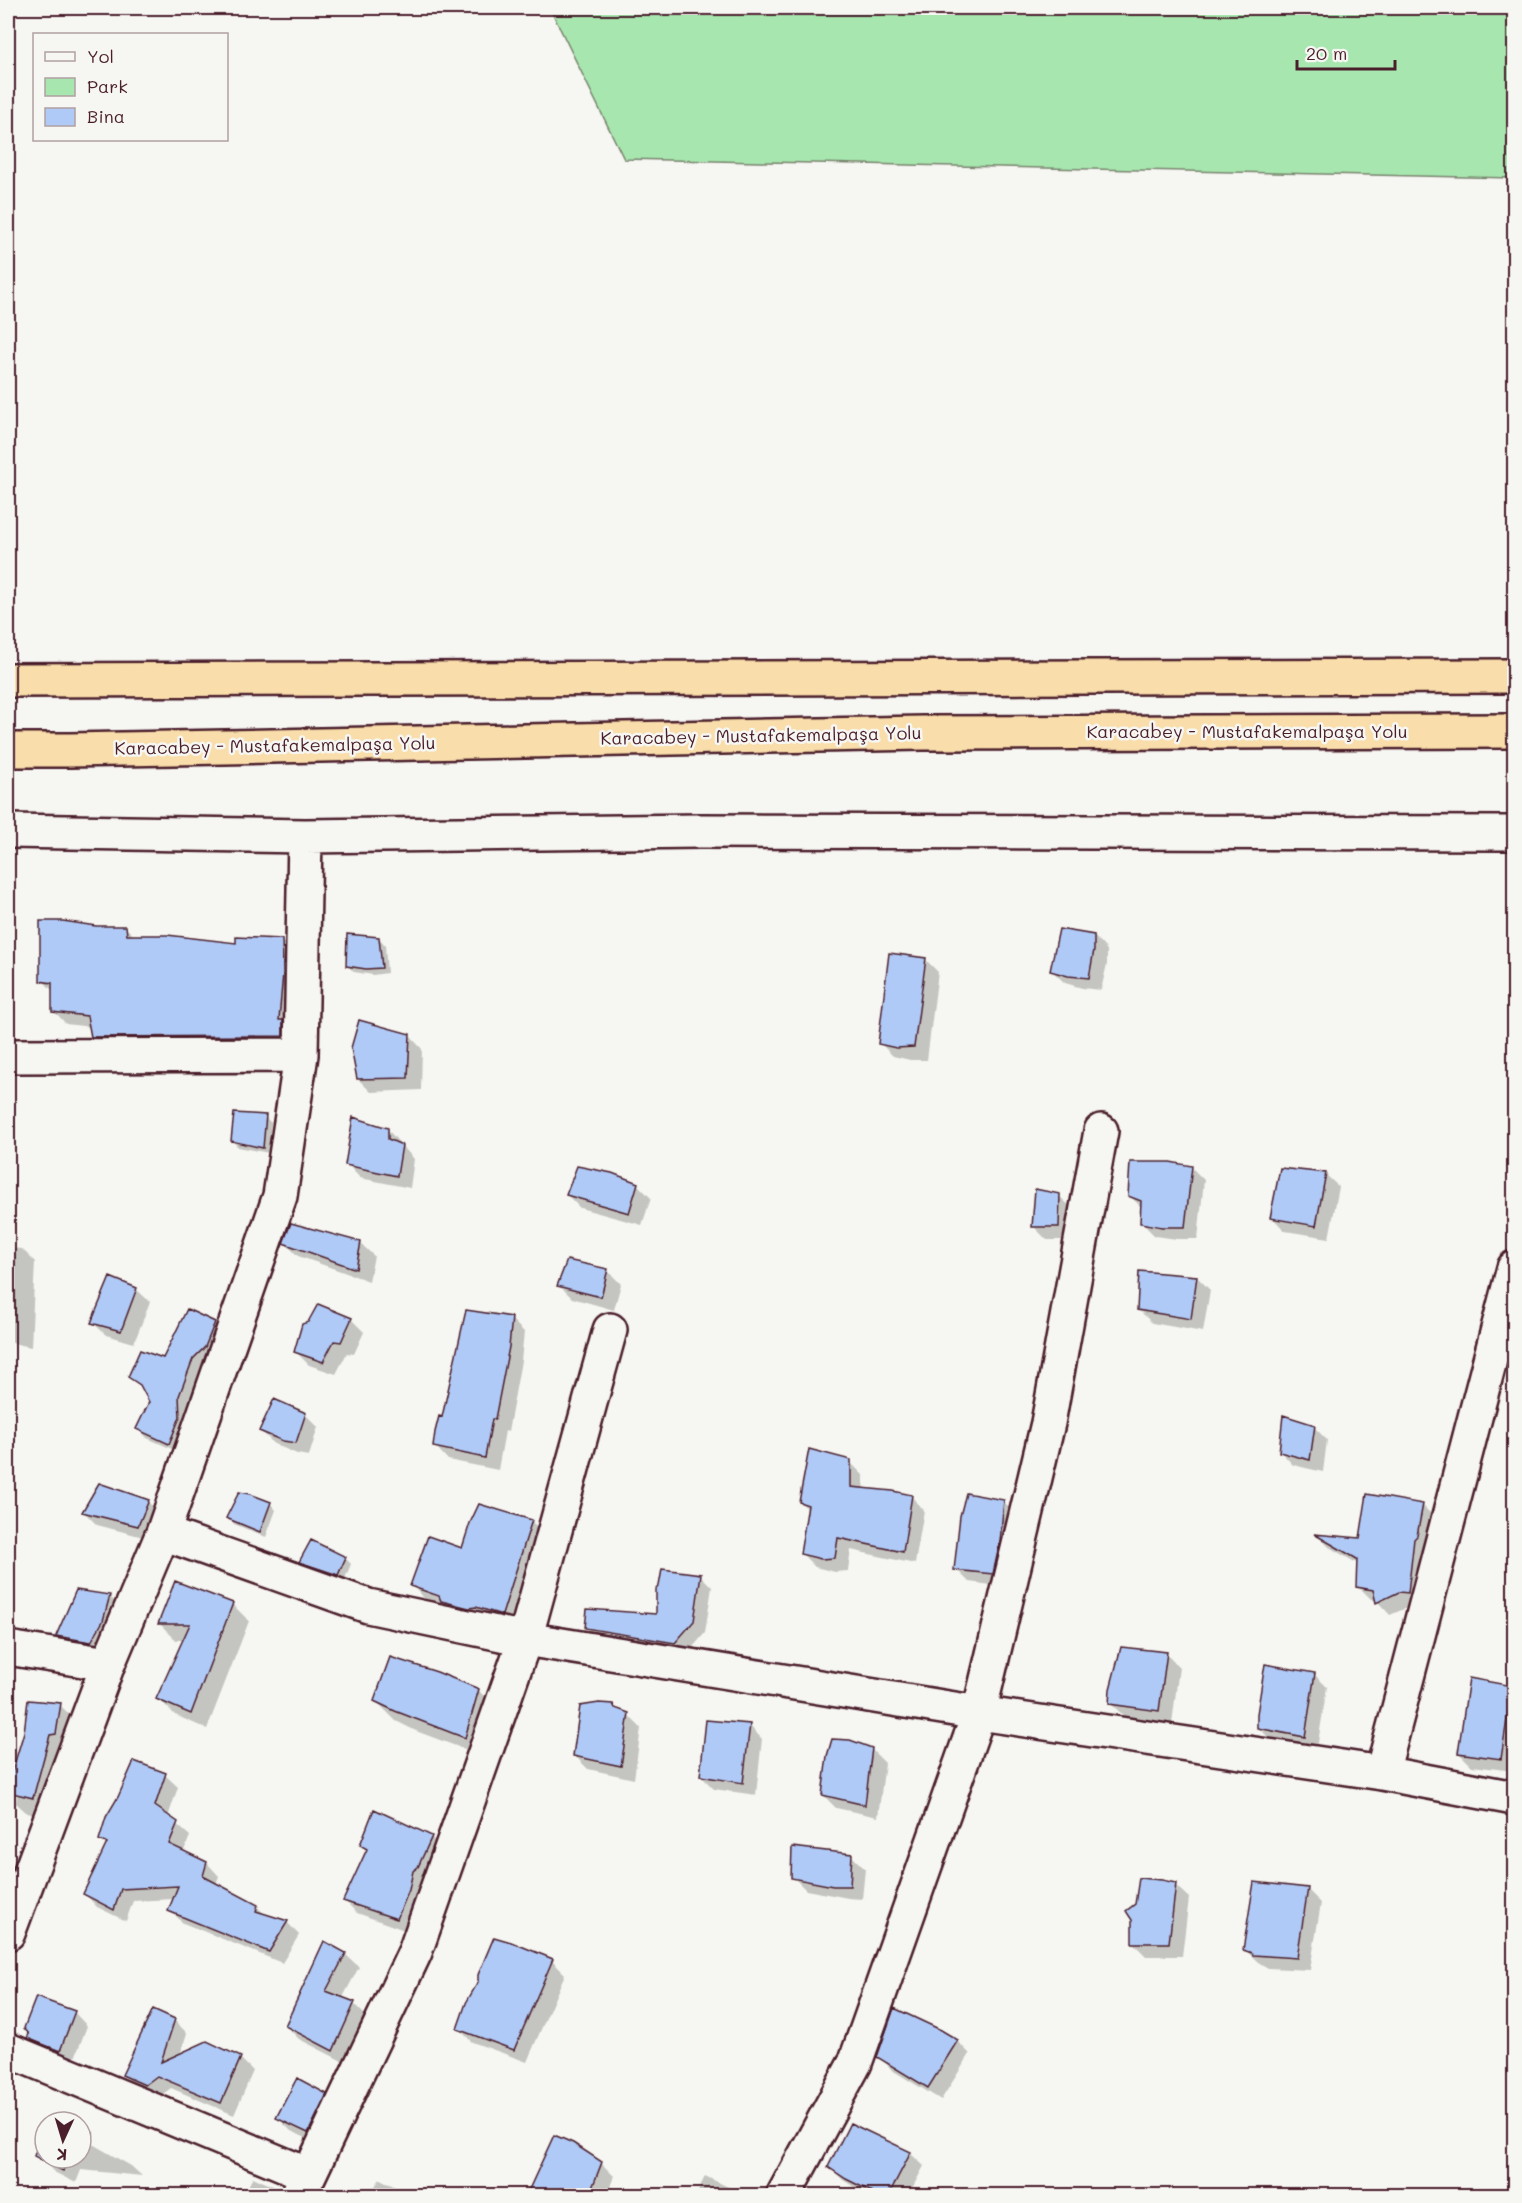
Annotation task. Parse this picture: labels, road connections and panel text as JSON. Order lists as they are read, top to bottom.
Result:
{
  "streets": {
    "highway": ["Karacabey - Mustafakemalpaşa Yolu"]
  },
  "legend": ["Yol", "Park", "Bina"],
  "scale_bar": "20 m",
  "north": "bottom"
}
